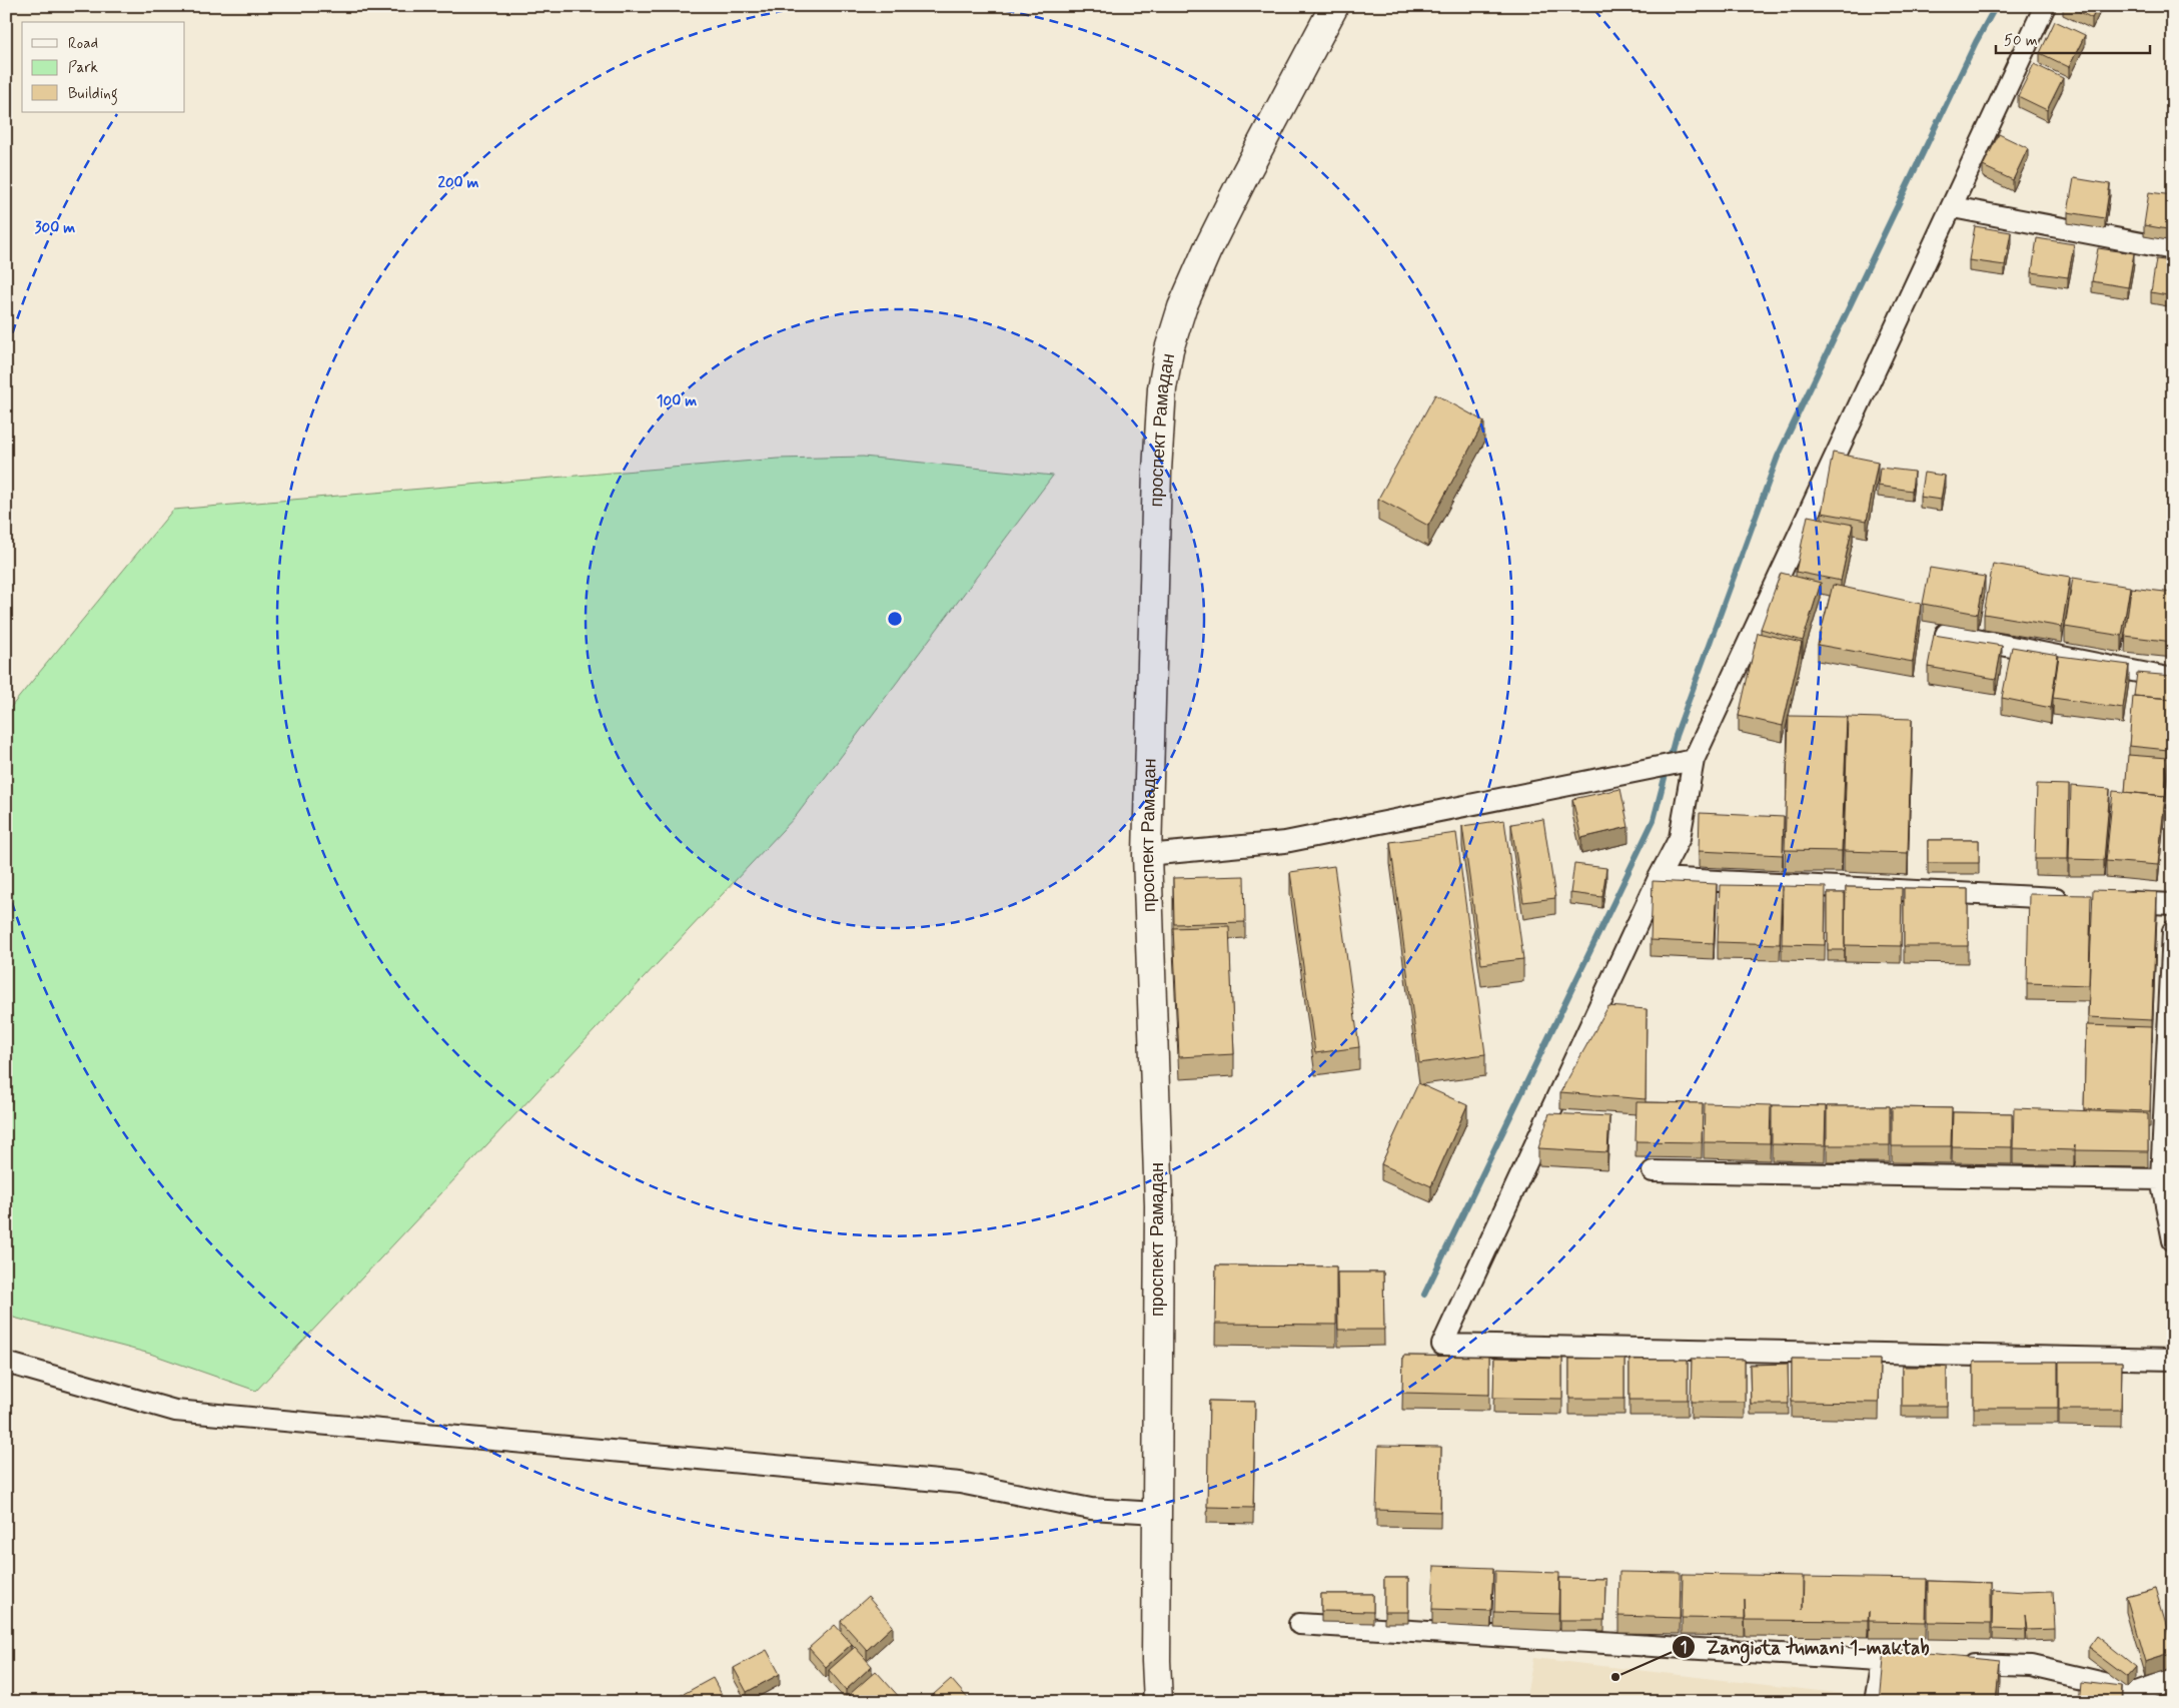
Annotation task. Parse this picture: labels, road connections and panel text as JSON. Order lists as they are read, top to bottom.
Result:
{
  "streets": {
    "main road": ["проспект Рамадан"]
  },
  "places": ["Zangiota tumani 1-maktab"],
  "legend": ["Road", "Park", "Building"],
  "scale_bar": "50 m",
  "rings": ["200 m", "300 m", "100 m"]
}
